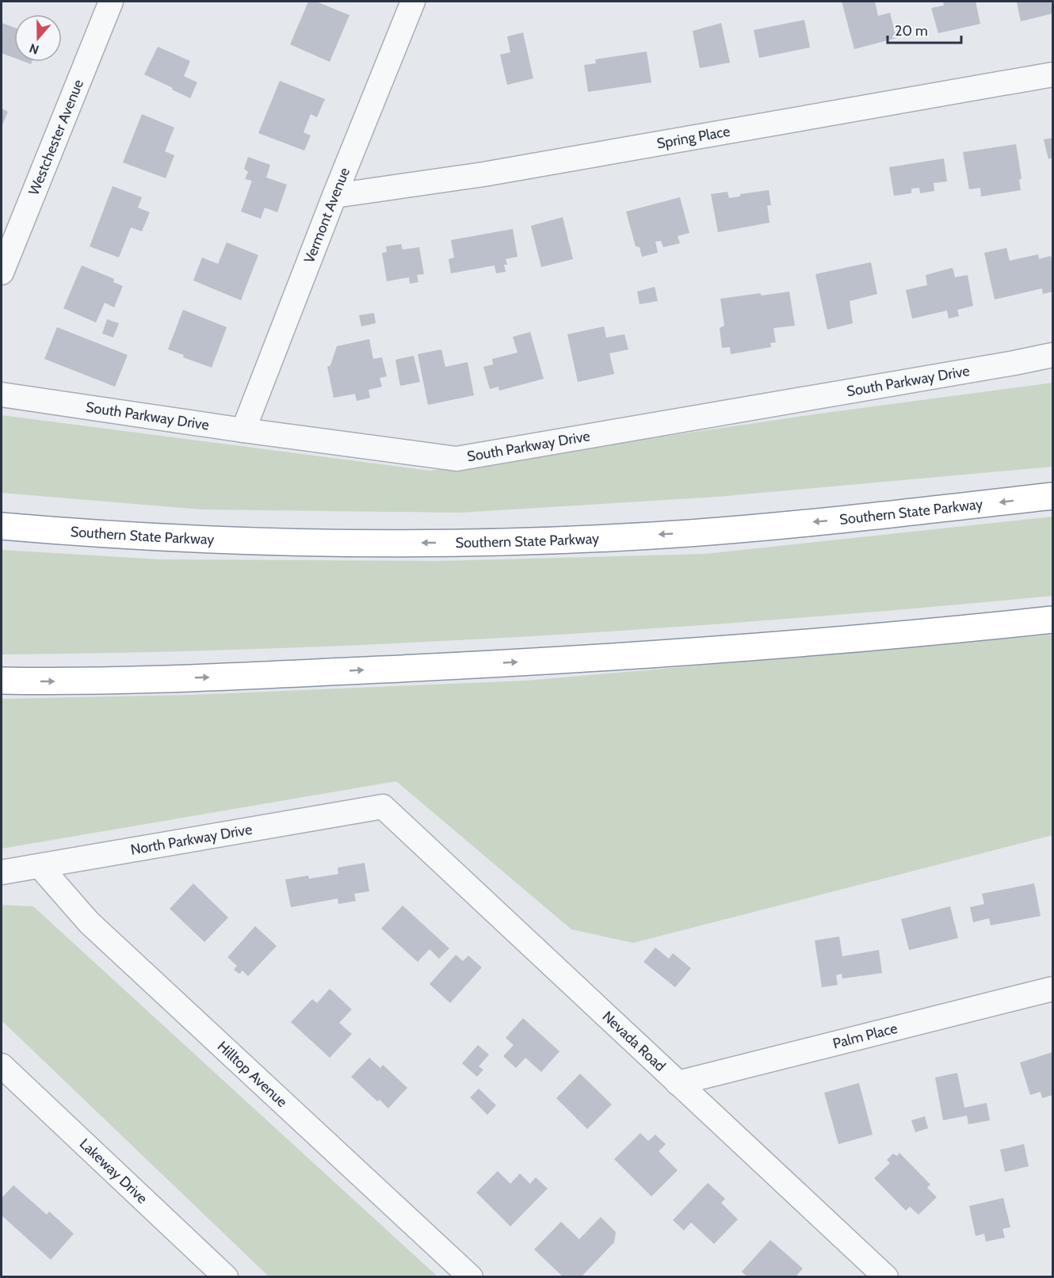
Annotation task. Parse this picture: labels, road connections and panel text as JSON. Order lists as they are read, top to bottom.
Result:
{
  "streets": {
    "highway": ["Southern State Parkway"],
    "street": [
      "Westchester Avenue",
      "Spring Place",
      "Vermont Avenue",
      "South Parkway Drive",
      "North Parkway Drive",
      "Palm Place",
      "Nevada Road",
      "Hilltop Avenue",
      "Lakeway Drive"
    ]
  },
  "crossings": [
    ["Spring Place", "Vermont Avenue"],
    ["Vermont Avenue", "South Parkway Drive"],
    ["North Parkway Drive", "Nevada Road"],
    ["North Parkway Drive", "Hilltop Avenue"],
    ["Palm Place", "Nevada Road"]
  ],
  "scale_bar": "20 m",
  "north": "bottom"
}
